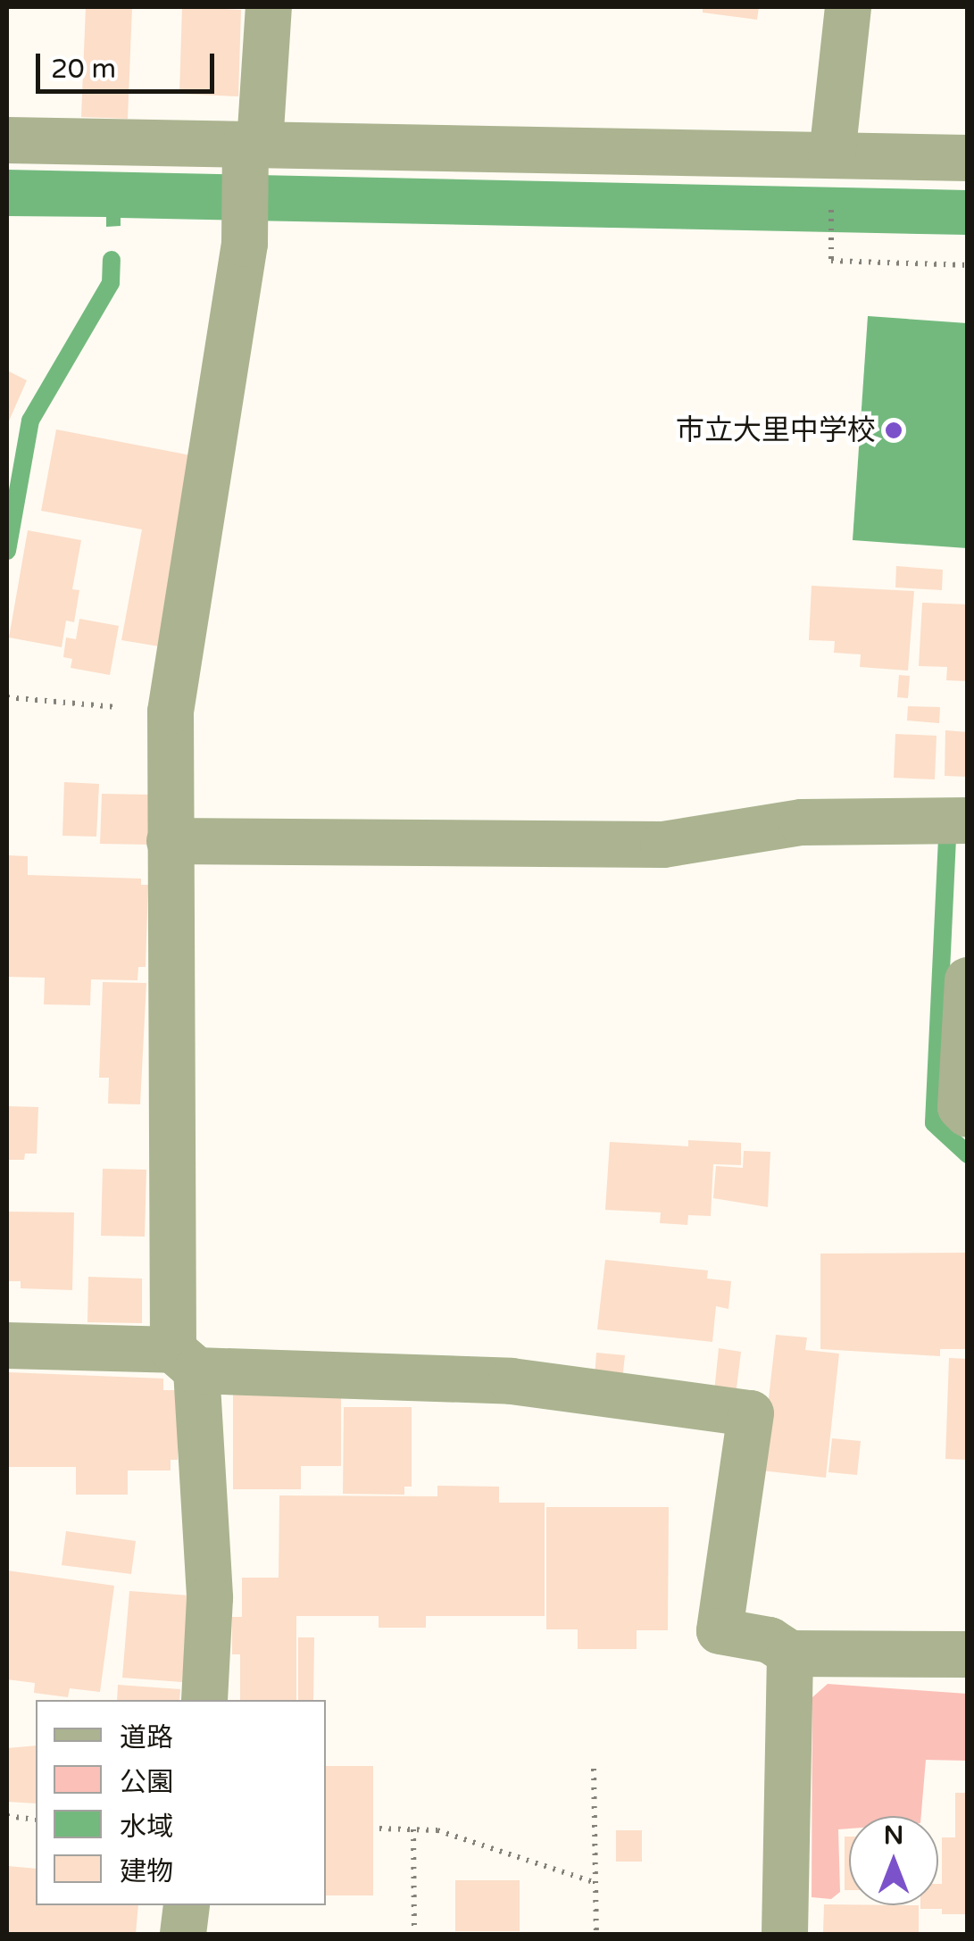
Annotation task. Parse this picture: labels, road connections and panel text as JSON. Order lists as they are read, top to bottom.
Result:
{
  "places": ["市立大里中学校"],
  "legend": [
    "道路",
    "公園",
    "水域",
    "建物"
  ],
  "scale_bar": "20 m",
  "north": "top"
}
